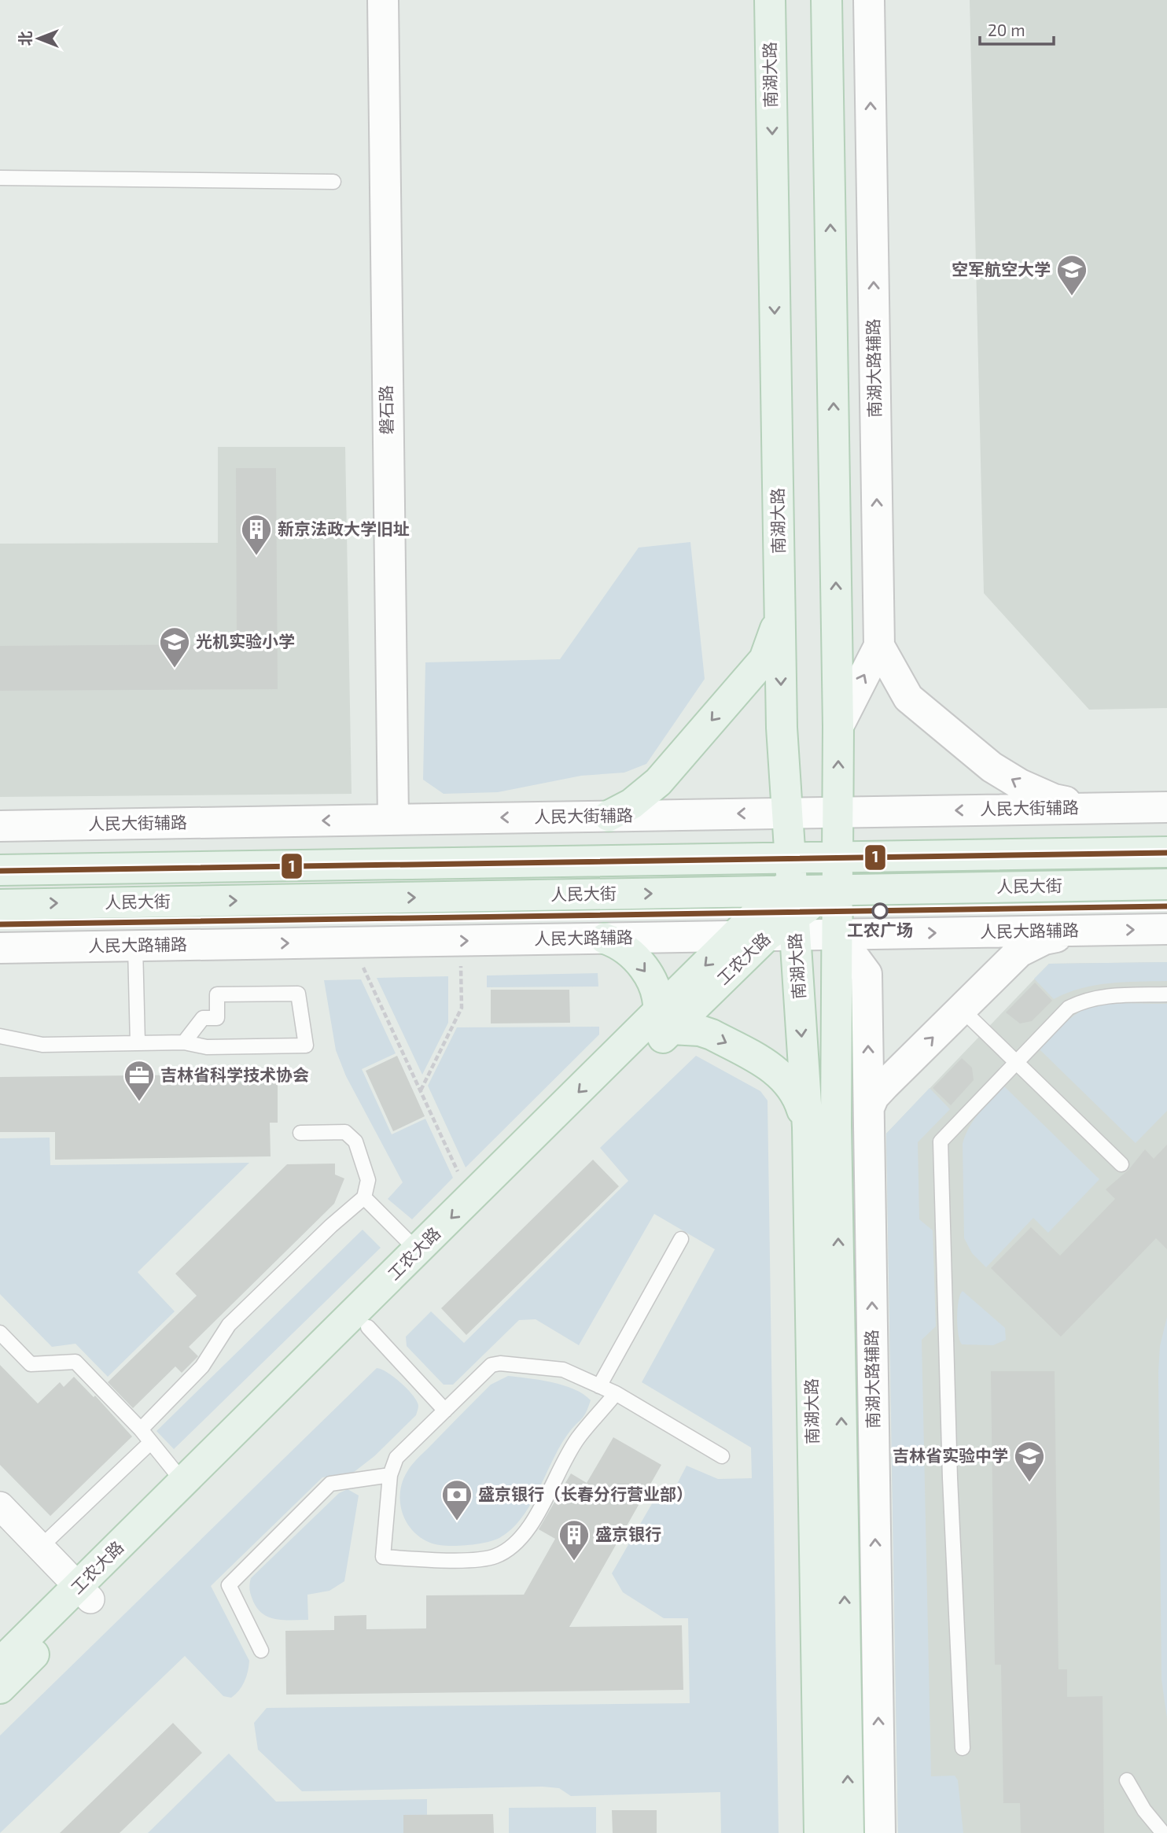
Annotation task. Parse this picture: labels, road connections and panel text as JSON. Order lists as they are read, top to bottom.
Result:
{
  "streets": {
    "main road": [
      "南湖大路",
      "南湖大路辅路",
      "磐石路",
      "人民大街辅路",
      "人民大街",
      "人民大路辅路",
      "工农大路"
    ]
  },
  "crossings": [
    ["南湖大路", "南湖大路辅路"],
    ["南湖大路", "人民大街辅路"],
    ["南湖大路", "人民大街"],
    ["南湖大路", "人民大路辅路"],
    ["南湖大路", "工农大路"],
    ["南湖大路辅路", "人民大路辅路"],
    ["磐石路", "人民大街辅路"],
    ["人民大街", "人民大路辅路"],
    ["人民大街", "工农大路"],
    ["人民大路辅路", "工农大路"]
  ],
  "one_way": ["南湖大路辅路", "人民大街辅路", "人民大路辅路"],
  "places": {
    "school or university": ["空军航空大学", "光机实验小学", "吉林省实验中学"],
    "building": ["新京法政大学旧址", "盛京银行"],
    "other": ["工农广场"],
    "office": ["吉林省科学技术协会"],
    "bank": ["盛京银行（长春分行营业部）"]
  },
  "lines": ["transit line 1"],
  "scale_bar": "20 m",
  "north": "left"
}
